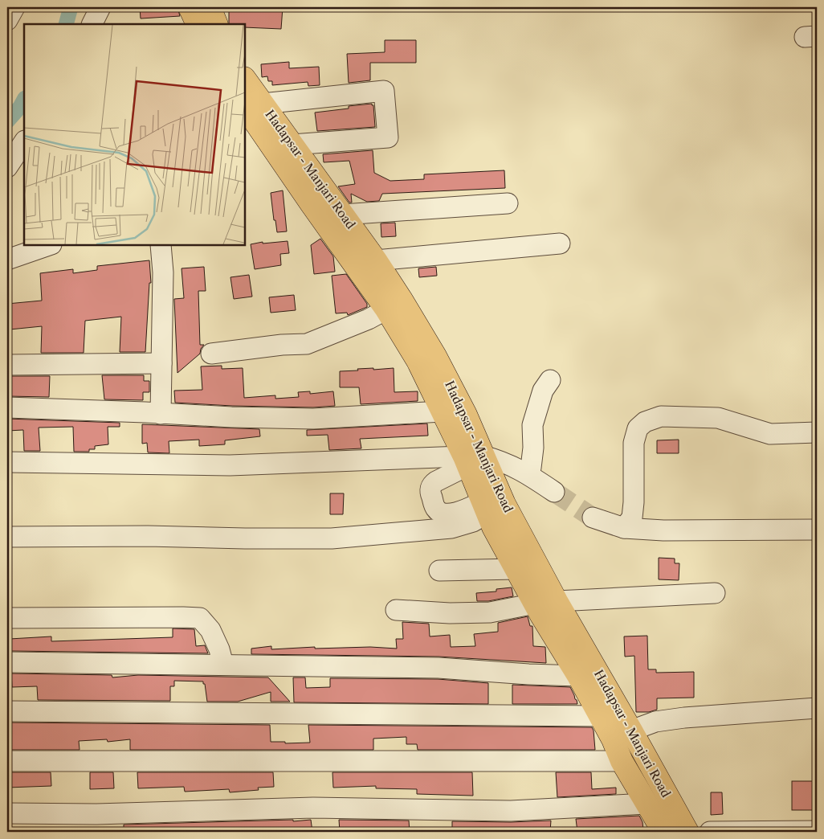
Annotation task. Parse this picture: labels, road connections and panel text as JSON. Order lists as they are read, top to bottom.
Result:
{
  "streets": {
    "main road": ["Hadapsar - Manjari Road"]
  }
}
